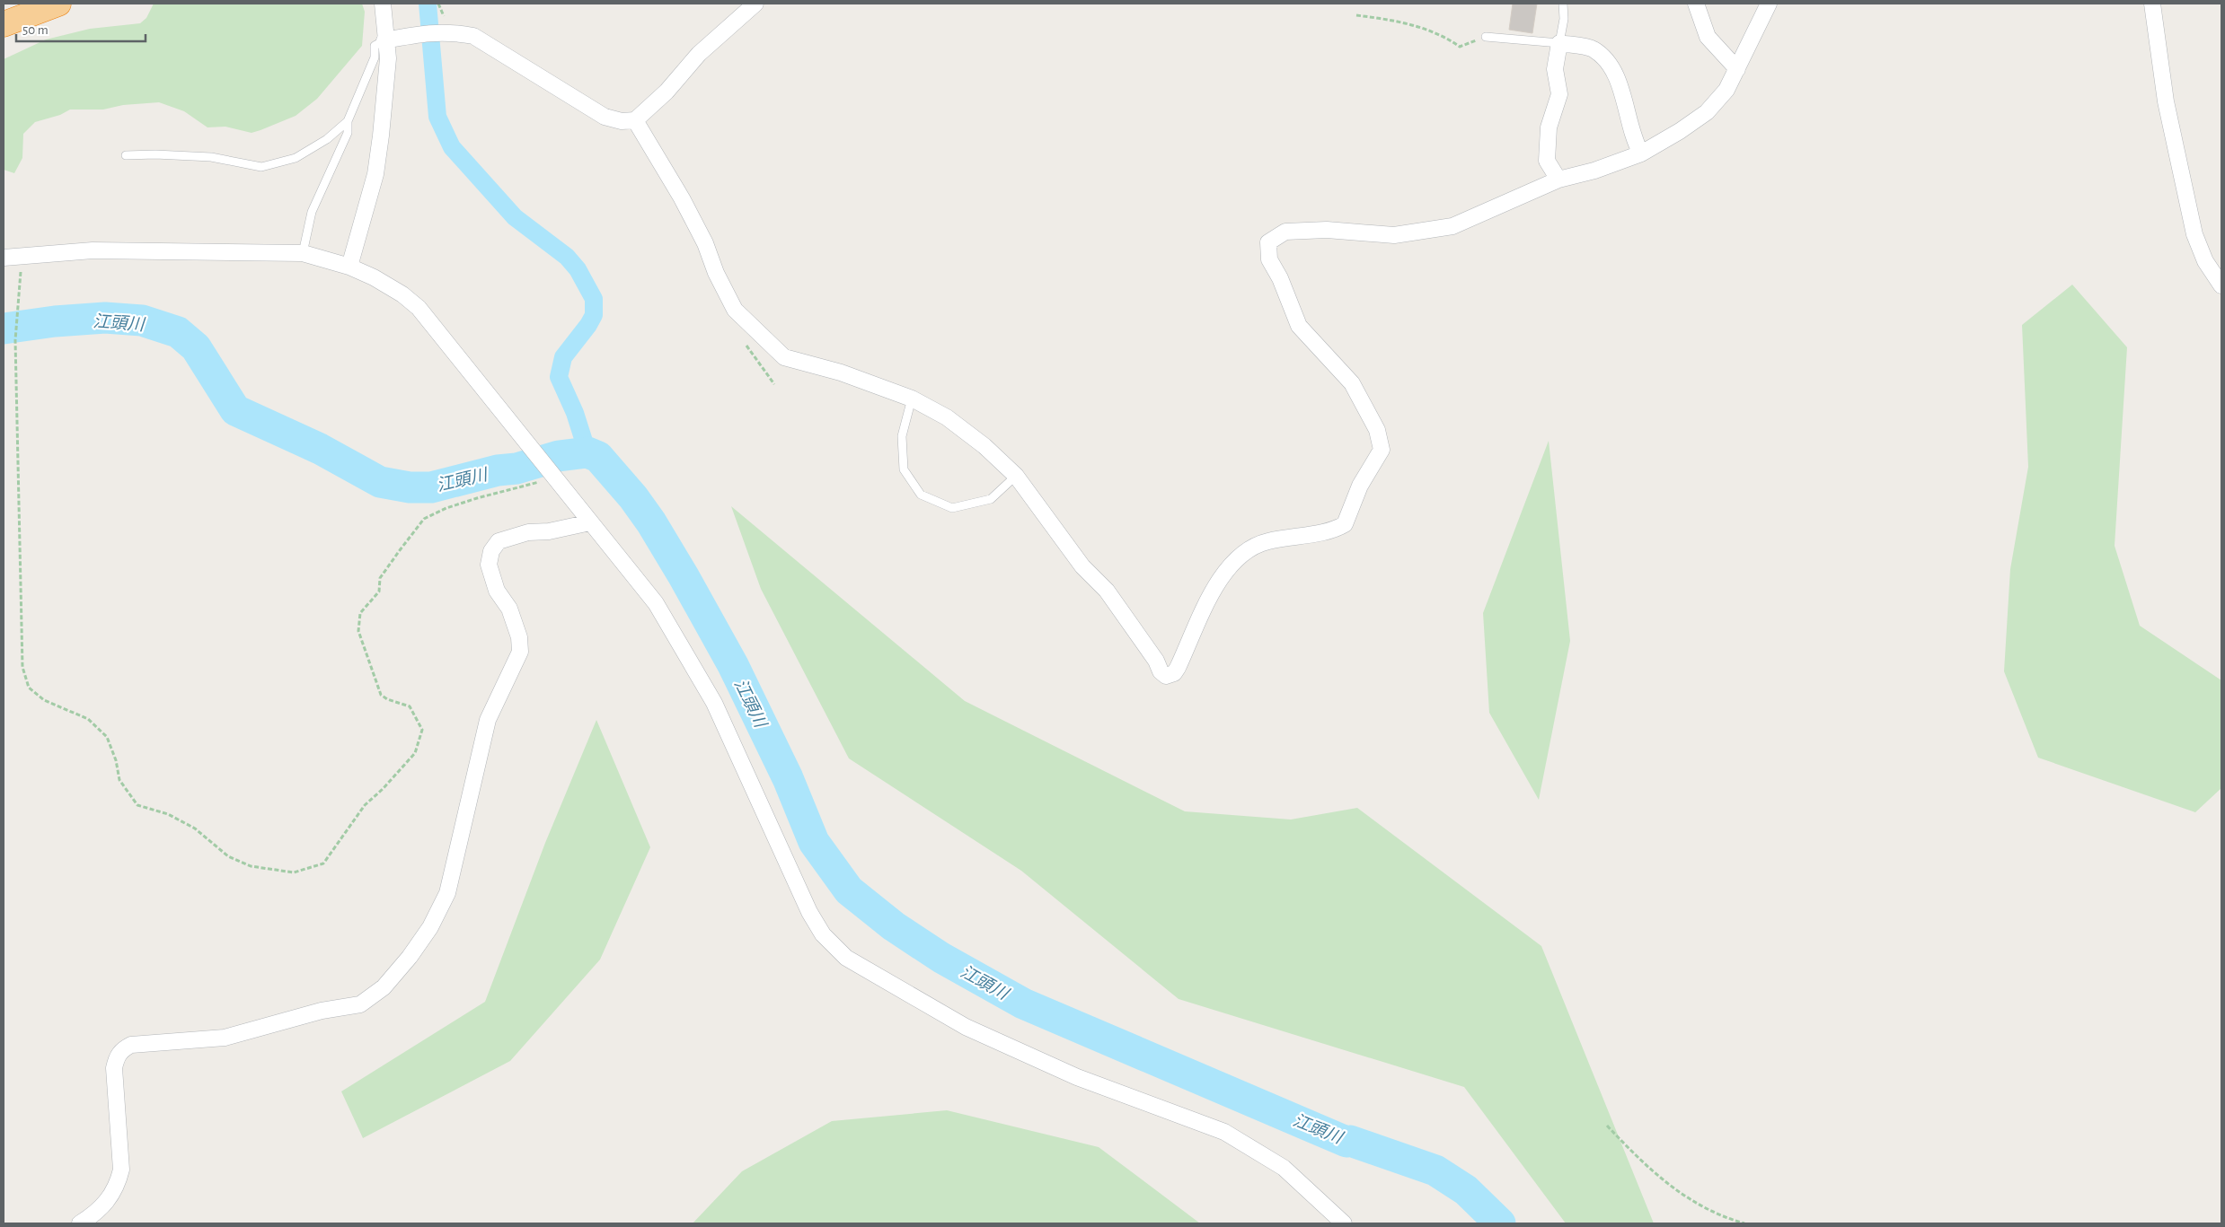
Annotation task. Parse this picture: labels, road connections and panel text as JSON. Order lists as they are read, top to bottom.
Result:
{
  "water": ["江頭川"],
  "scale_bar": "50 m"
}
